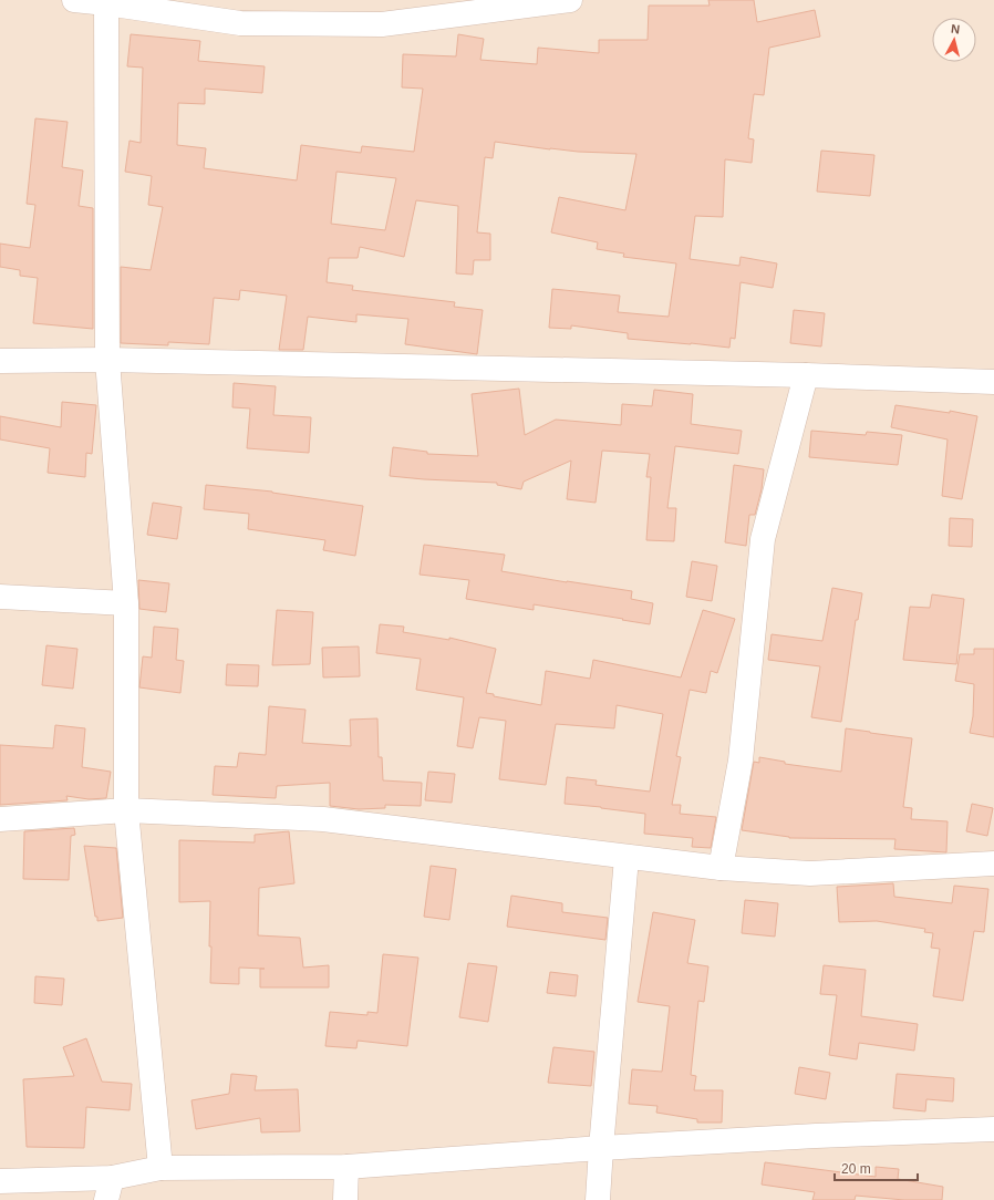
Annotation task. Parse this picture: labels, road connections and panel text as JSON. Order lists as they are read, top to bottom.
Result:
{
  "scale_bar": "20 m",
  "north": "top"
}
